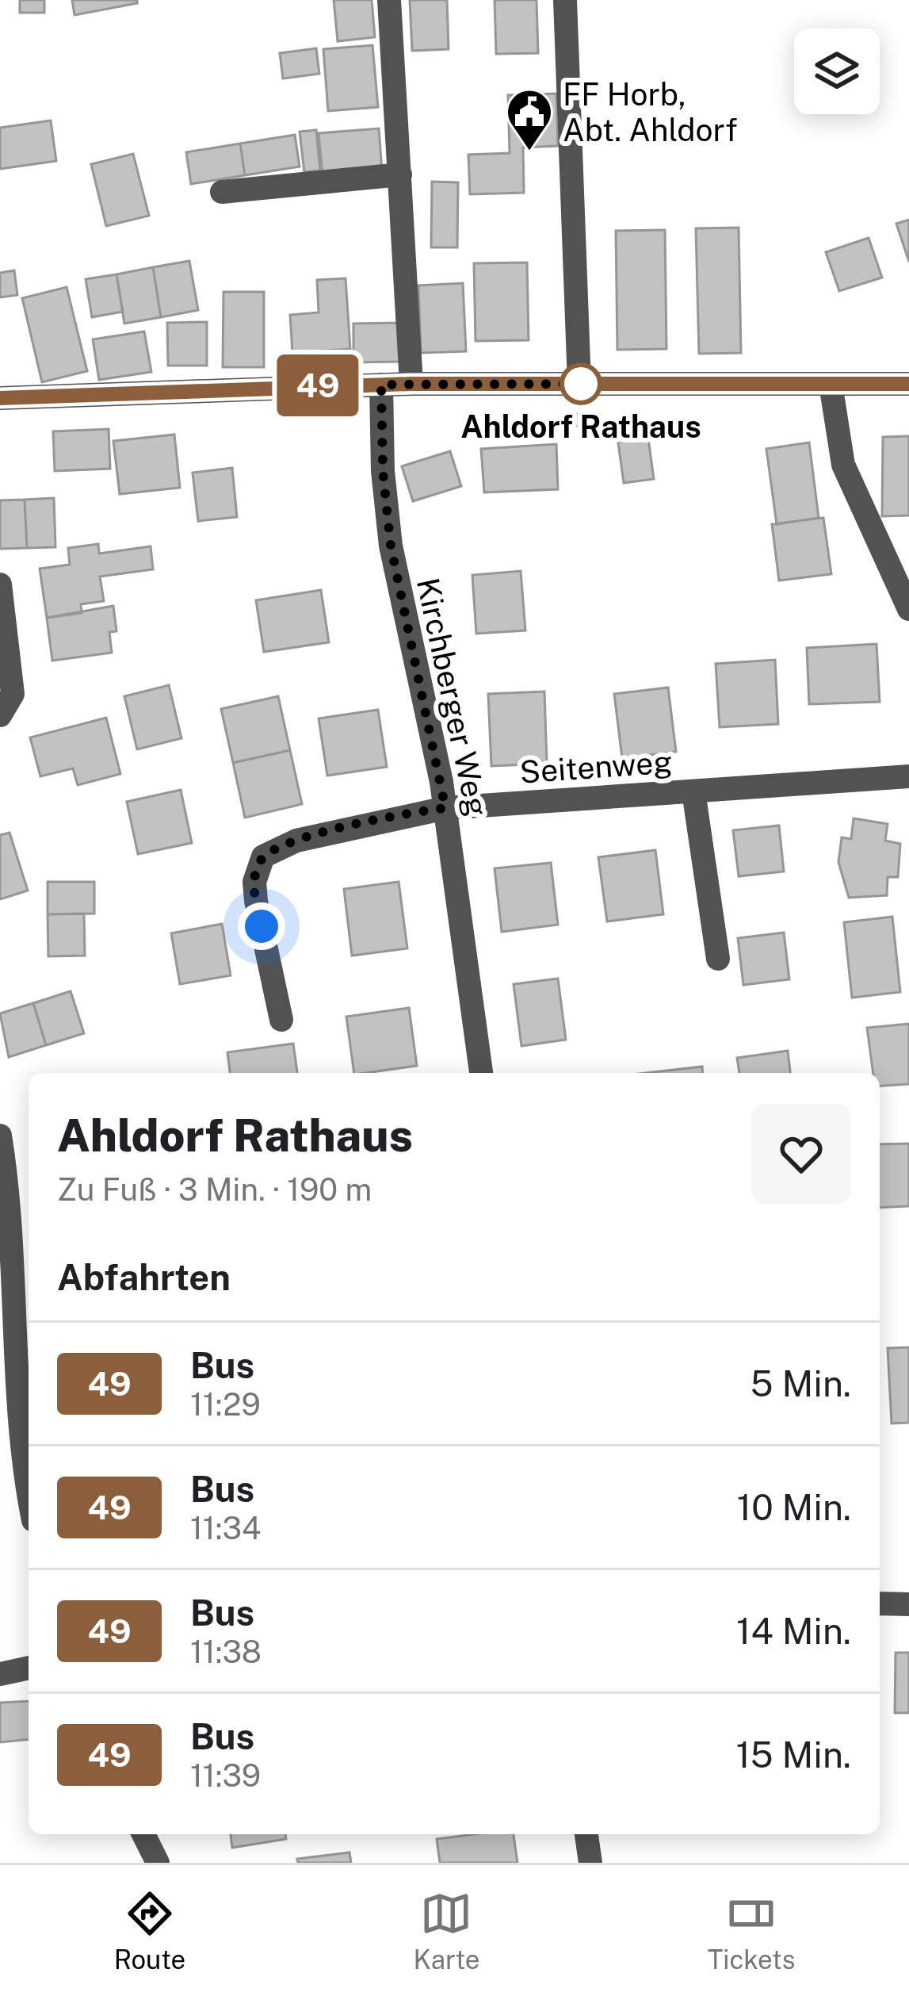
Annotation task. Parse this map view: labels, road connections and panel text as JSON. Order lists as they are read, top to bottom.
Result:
{
  "streets": {
    "street": ["Kirchberger Weg", "Seitenweg"]
  },
  "crossings": [
    ["Kirchberger Weg", "Seitenweg"]
  ],
  "places": {
    "public building": ["FF Horb, Abt. Ahldorf"],
    "other": ["Ahldorf Rathaus"]
  },
  "lines": ["bus line 49"],
  "page": {
    "on_map": "49",
    "heading": [
      ["Ahldorf Rathaus", "Zu Fuß · 3 Min. · 190 m"],
      "Abfahrten"
    ],
    "list": [
      {
        "mark": "49",
        "name": "Bus",
        "note": "11:29",
        "value": "5 Min."
      },
      {
        "mark": "49",
        "name": "Bus",
        "note": "11:34",
        "value": "10 Min."
      },
      {
        "mark": "49",
        "name": "Bus",
        "note": "11:38",
        "value": "14 Min."
      },
      {
        "mark": "49",
        "name": "Bus",
        "note": "11:39",
        "value": "15 Min."
      }
    ],
    "tabs": ["Route", "Karte", "Tickets"]
  }
}
